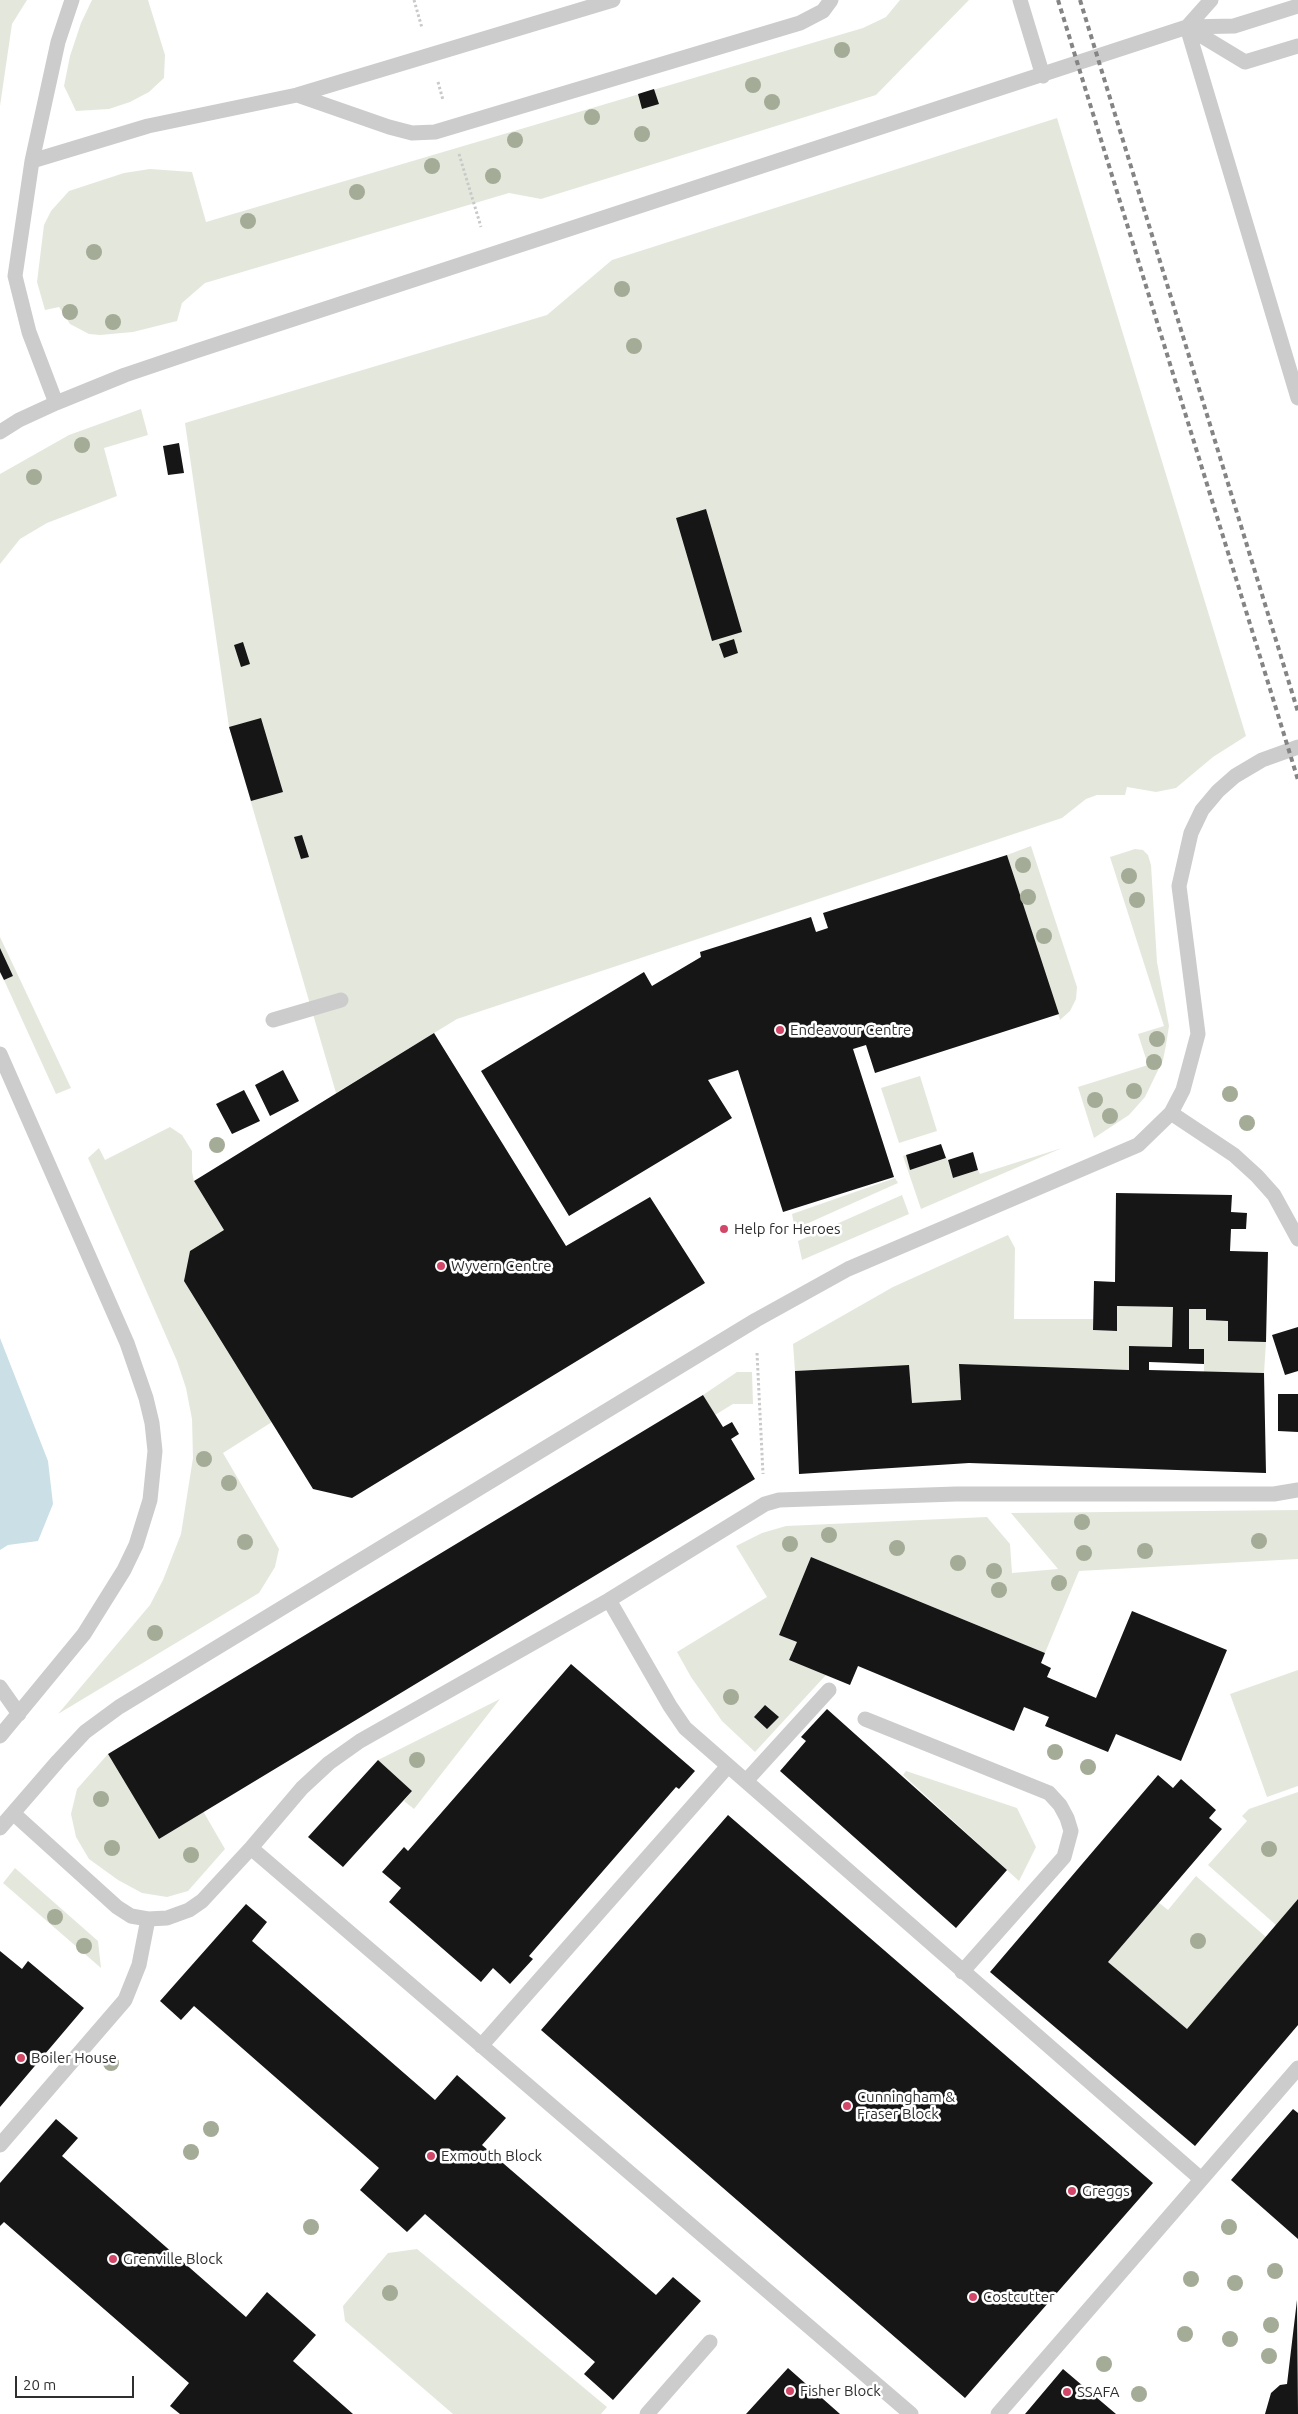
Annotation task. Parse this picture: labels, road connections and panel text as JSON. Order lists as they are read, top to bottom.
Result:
{
  "places": [
    "Endeavour Centre",
    "Help for Heroes",
    "Wyvern Centre",
    "Boiler House",
    "Cunningham & Fraser Block",
    "Exmouth Block",
    "Greggs",
    "Grenville Block",
    "Costcutter",
    "Fisher Block",
    "SSAFA"
  ],
  "scale_bar": "20 m"
}
